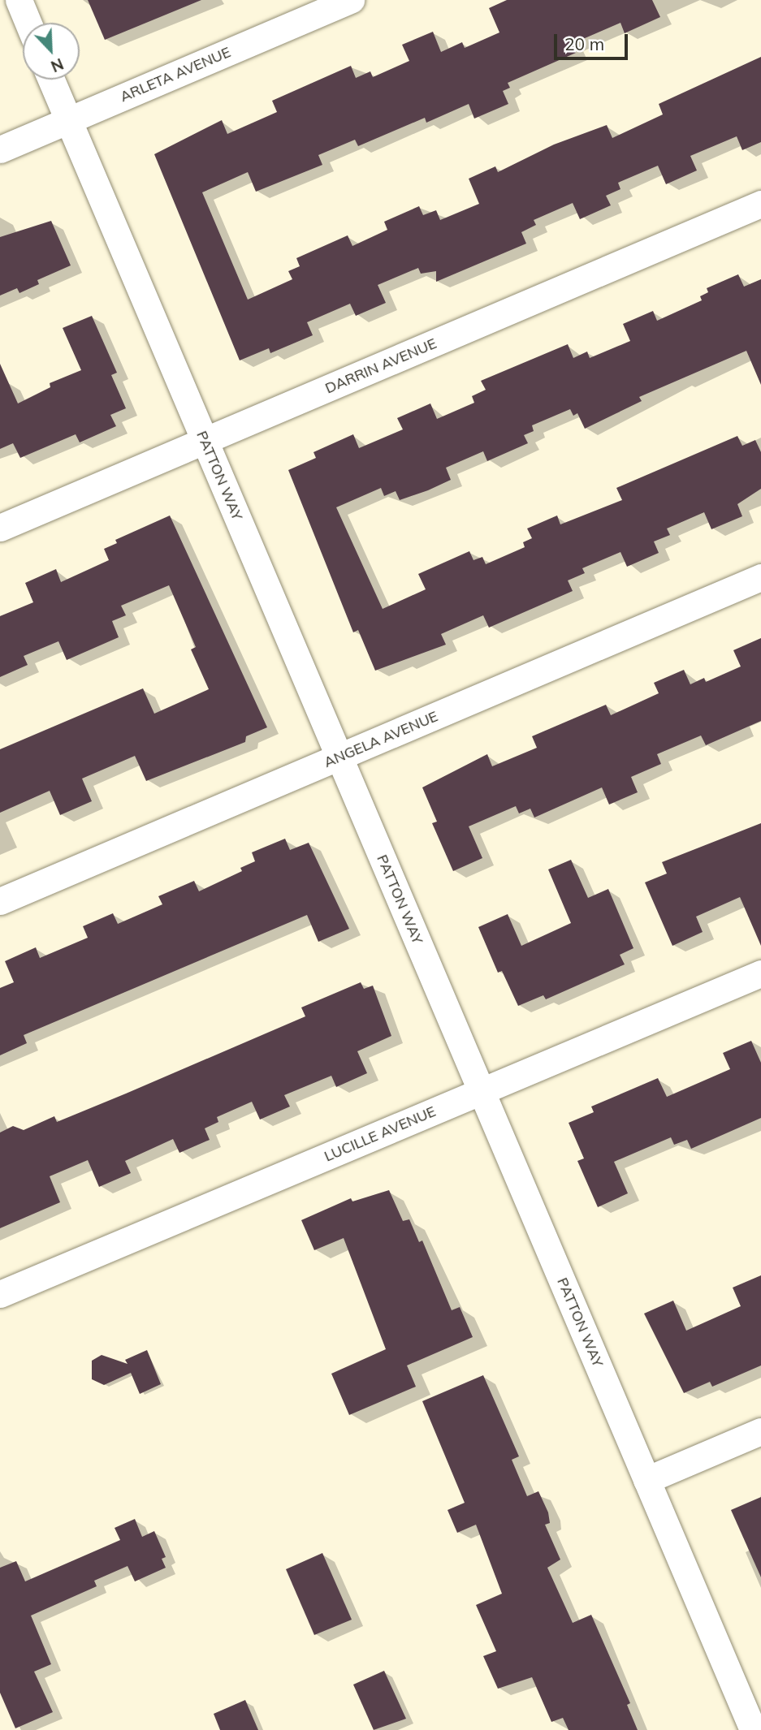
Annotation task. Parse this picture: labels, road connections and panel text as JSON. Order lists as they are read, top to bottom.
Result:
{
  "streets": {
    "street": [
      "ARLETA AVENUE",
      "DARRIN AVENUE",
      "PATTON WAY",
      "ANGELA AVENUE",
      "LUCILLE AVENUE"
    ]
  },
  "crossings": [
    ["ARLETA AVENUE", "PATTON WAY"],
    ["DARRIN AVENUE", "PATTON WAY"],
    ["PATTON WAY", "ANGELA AVENUE"],
    ["PATTON WAY", "LUCILLE AVENUE"]
  ],
  "scale_bar": "20 m",
  "north": "bottom right"
}
